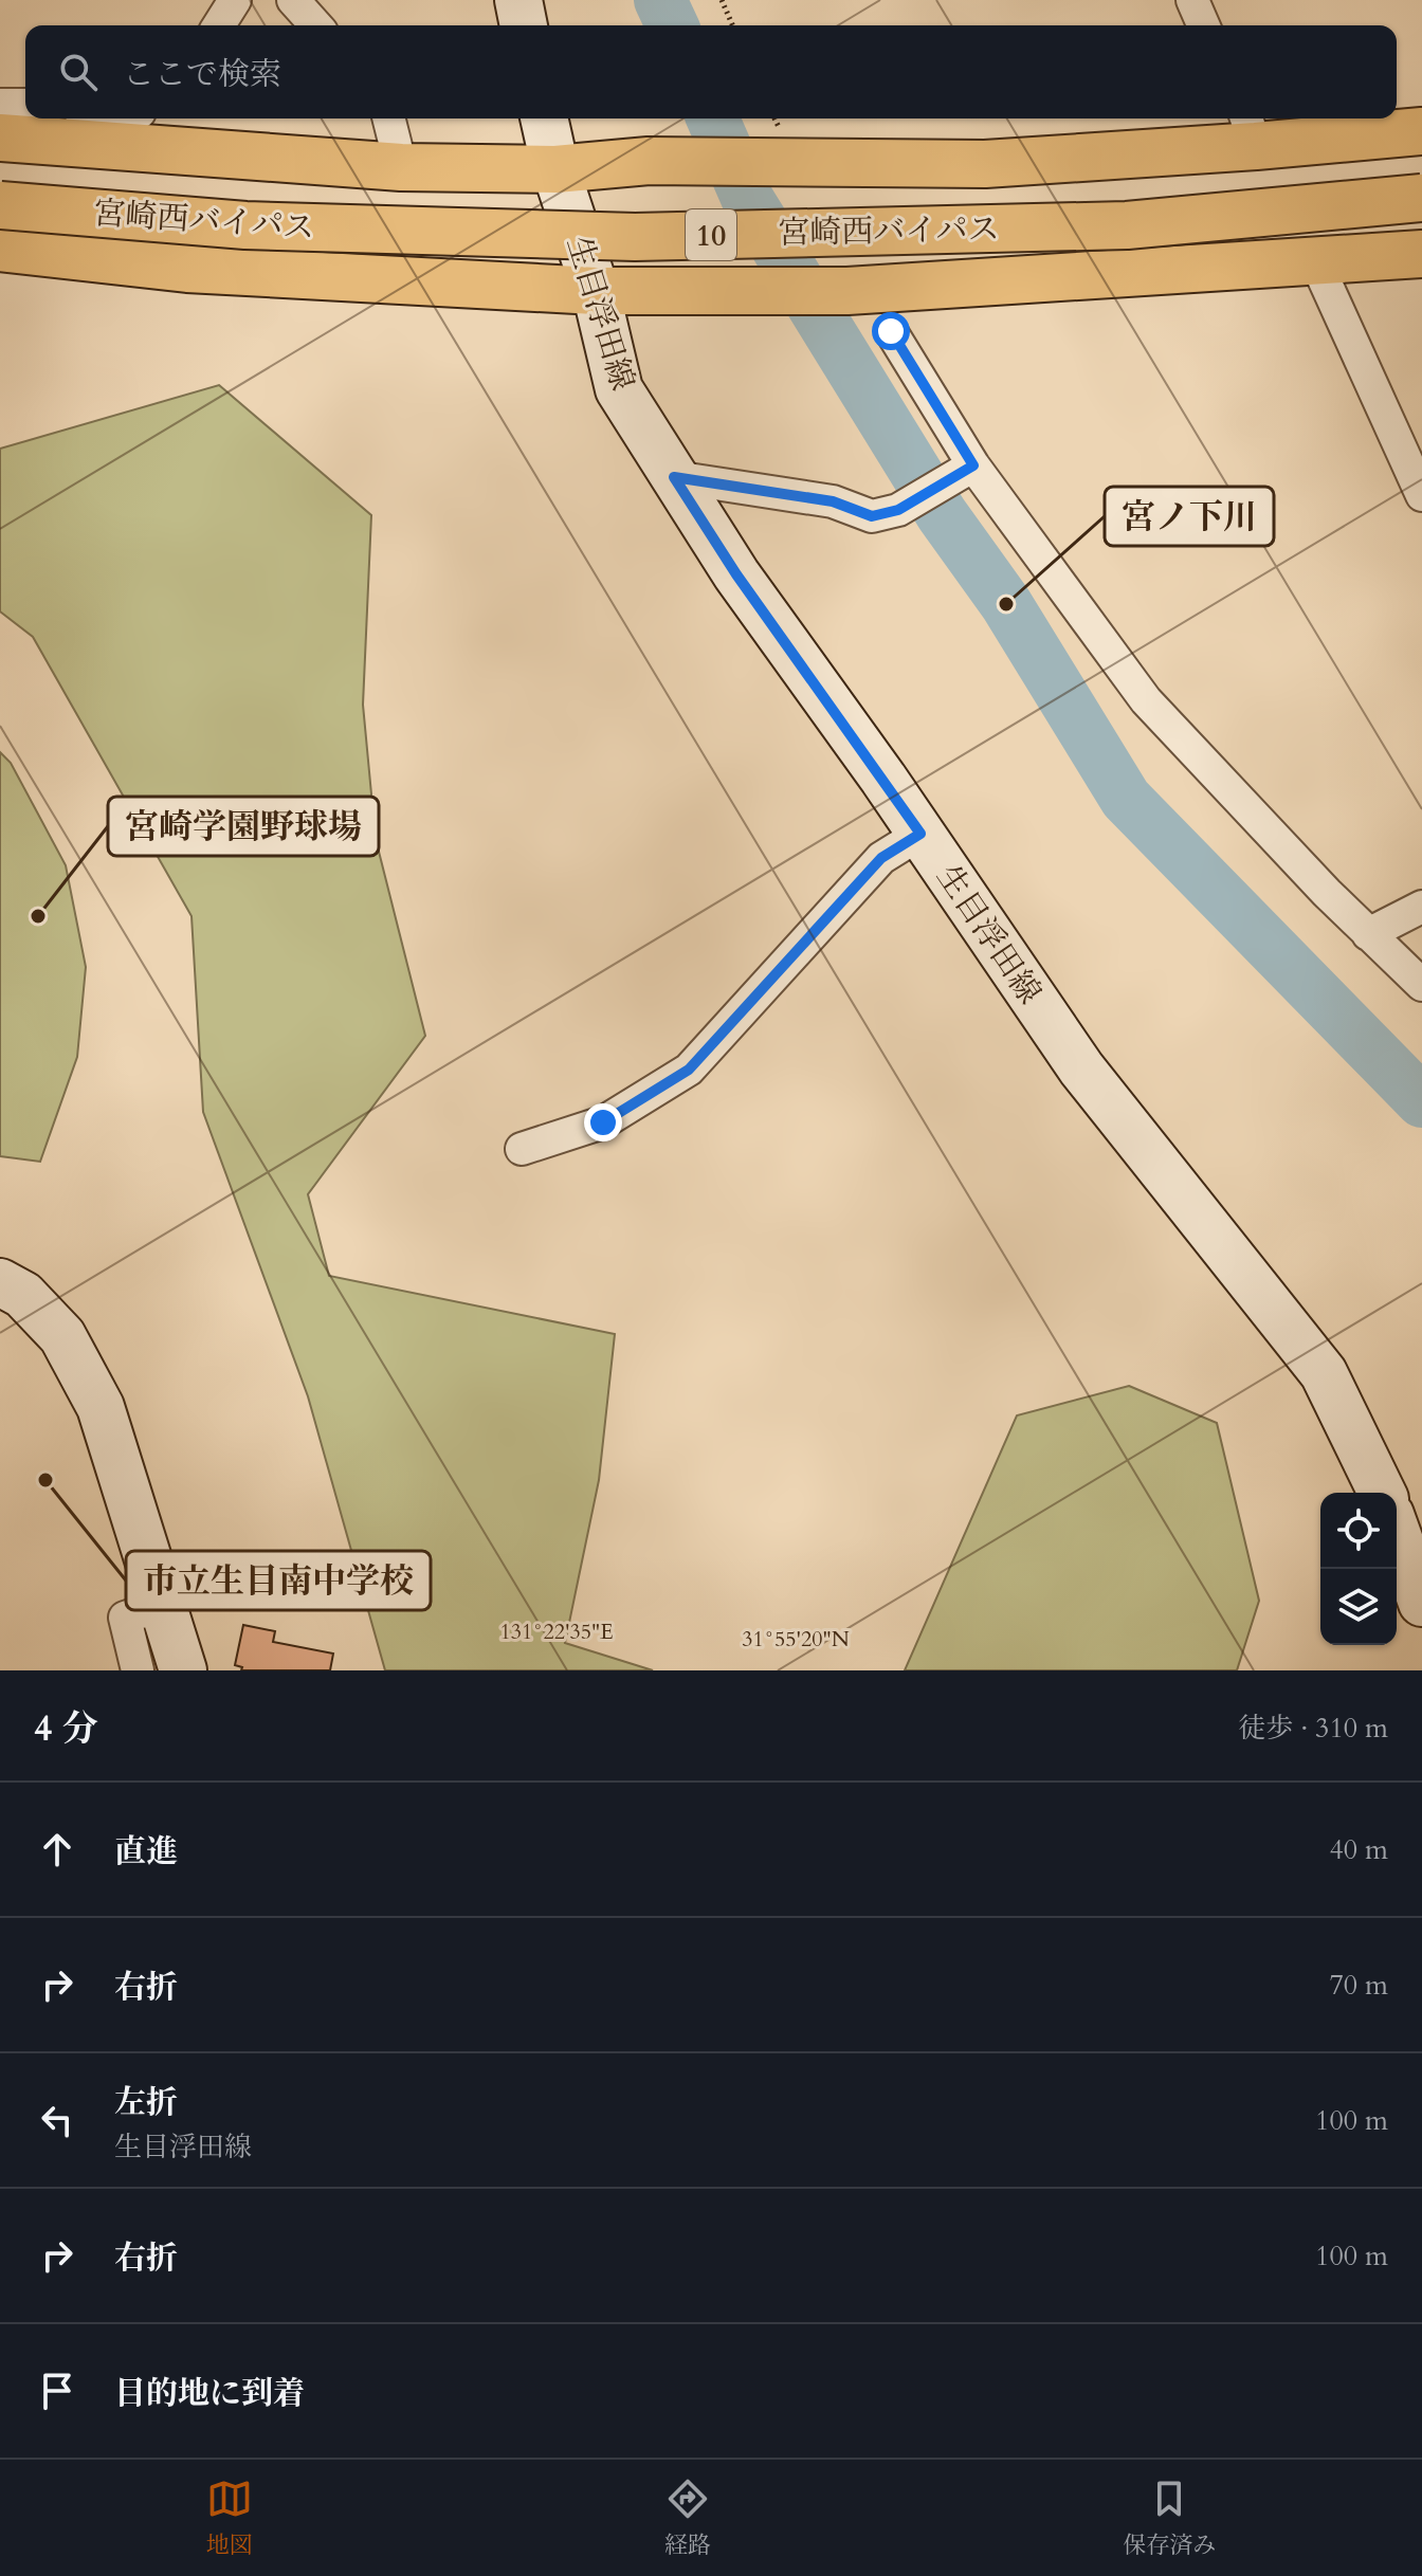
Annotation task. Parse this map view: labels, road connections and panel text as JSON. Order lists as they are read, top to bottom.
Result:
{
  "streets": {
    "highway": ["宮崎西バイパス", "10"],
    "main road": ["生目浮田線"]
  },
  "places": ["宮ノ下川", "宮崎学園野球場", "市立生目南中学校"],
  "page": {
    "search": "ここで検索",
    "heading": ["4 分", "徒歩 · 310 m"],
    "list": [
      ["直進", "40 m"],
      ["右折", "70 m"],
      ["左折", "生目浮田線", "100 m"],
      ["右折", "100 m"],
      "目的地に到着"
    ],
    "nav": ["地図", "経路", "保存済み"]
  },
  "coordinates": ["131°22'35\"E", "31°55'20\"N"]
}
